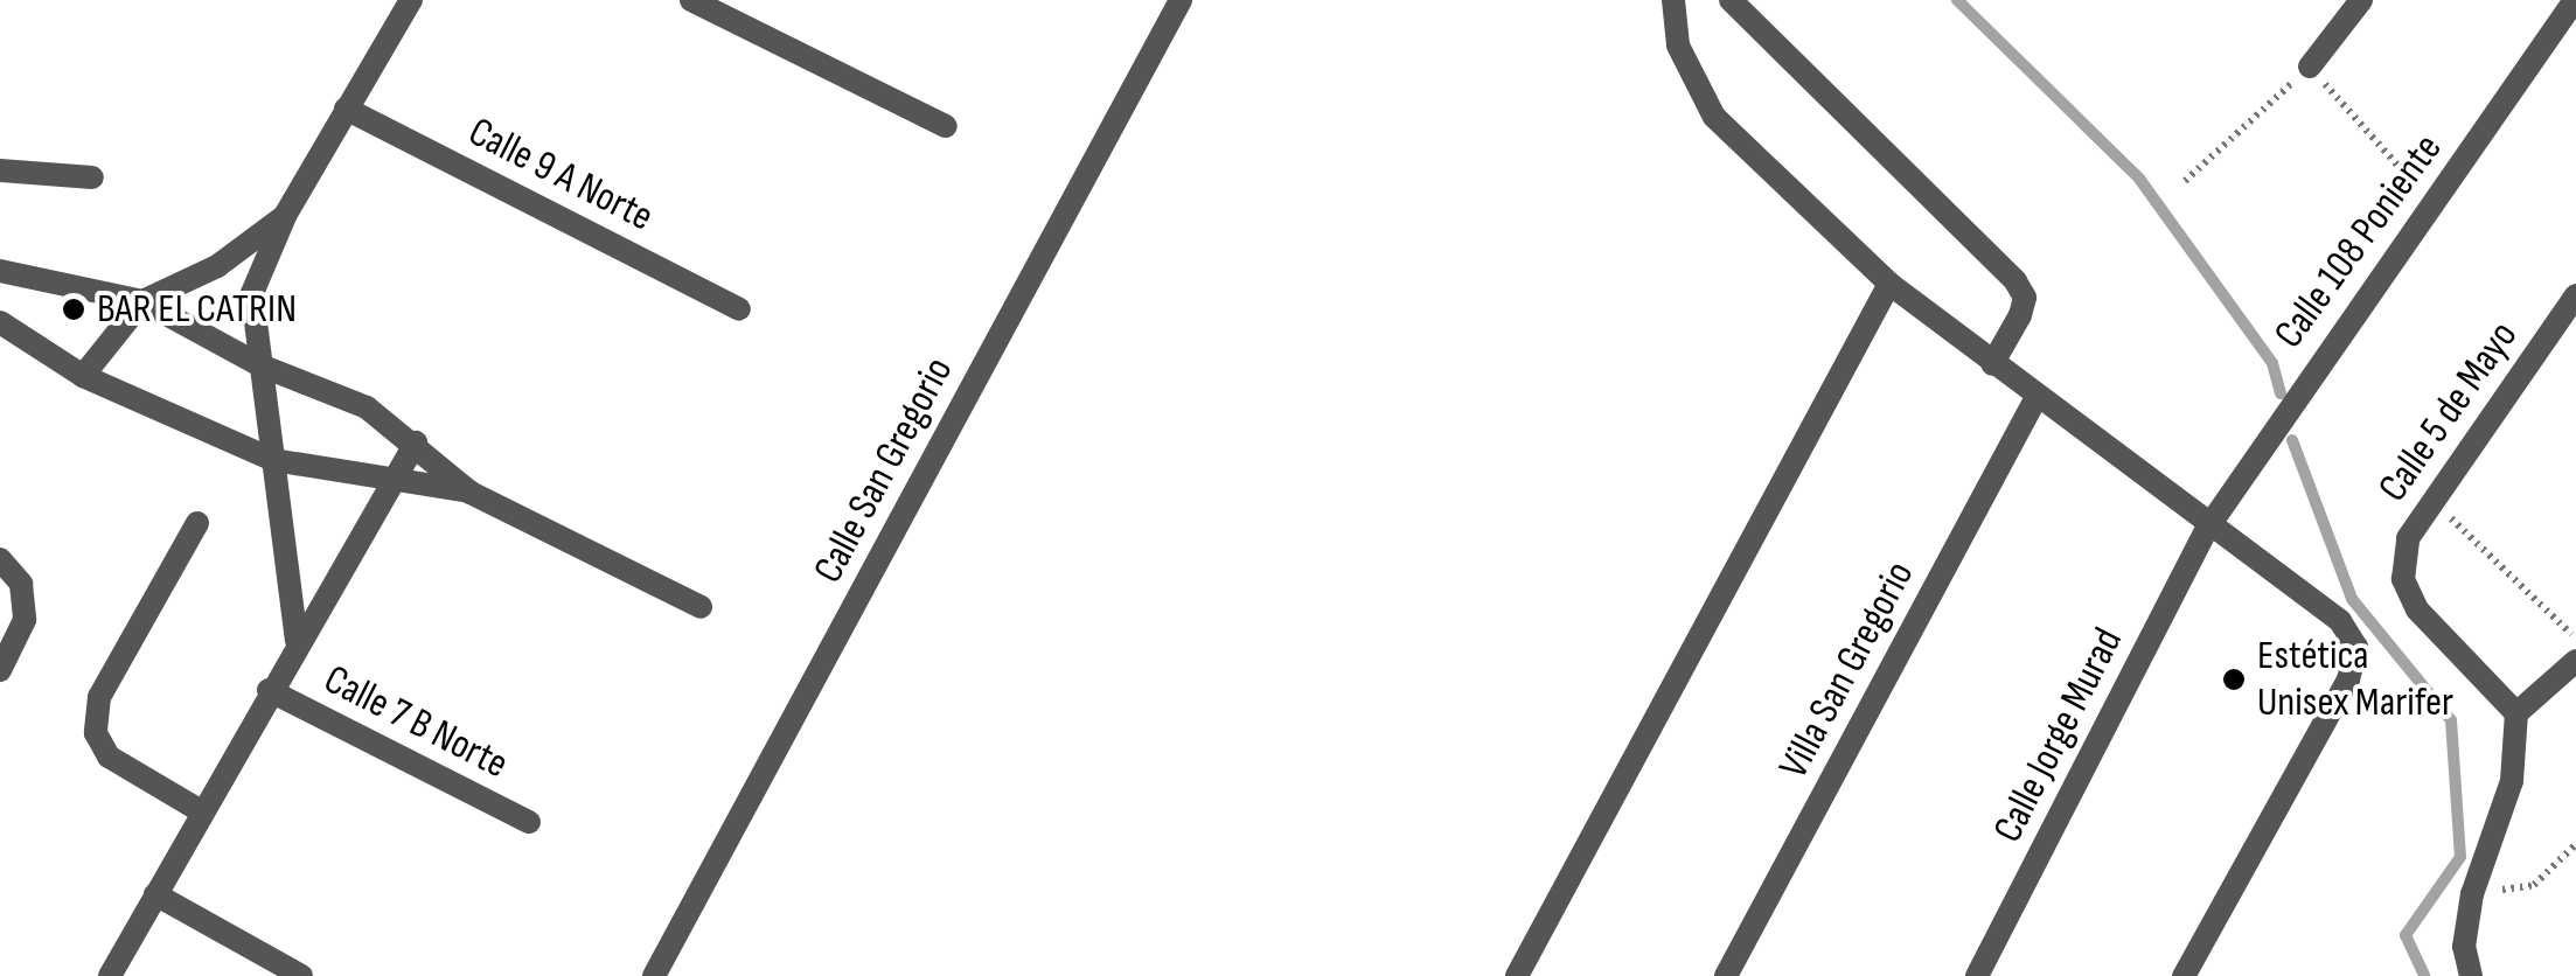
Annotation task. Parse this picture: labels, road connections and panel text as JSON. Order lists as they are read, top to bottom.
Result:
{
  "streets": {
    "street": [
      "Calle 9 A Norte",
      "Calle 108 Poniente",
      "Calle 5 de Mayo",
      "Calle San Gregorio",
      "Villa San Gregorio",
      "Calle 7 B Norte",
      "Calle Jorge Murad"
    ]
  },
  "crossings": [
    ["Calle 108 Poniente", "Calle Jorge Murad"]
  ],
  "places": ["BAR EL CATRIN", "Estética Unisex Marifer"]
}
